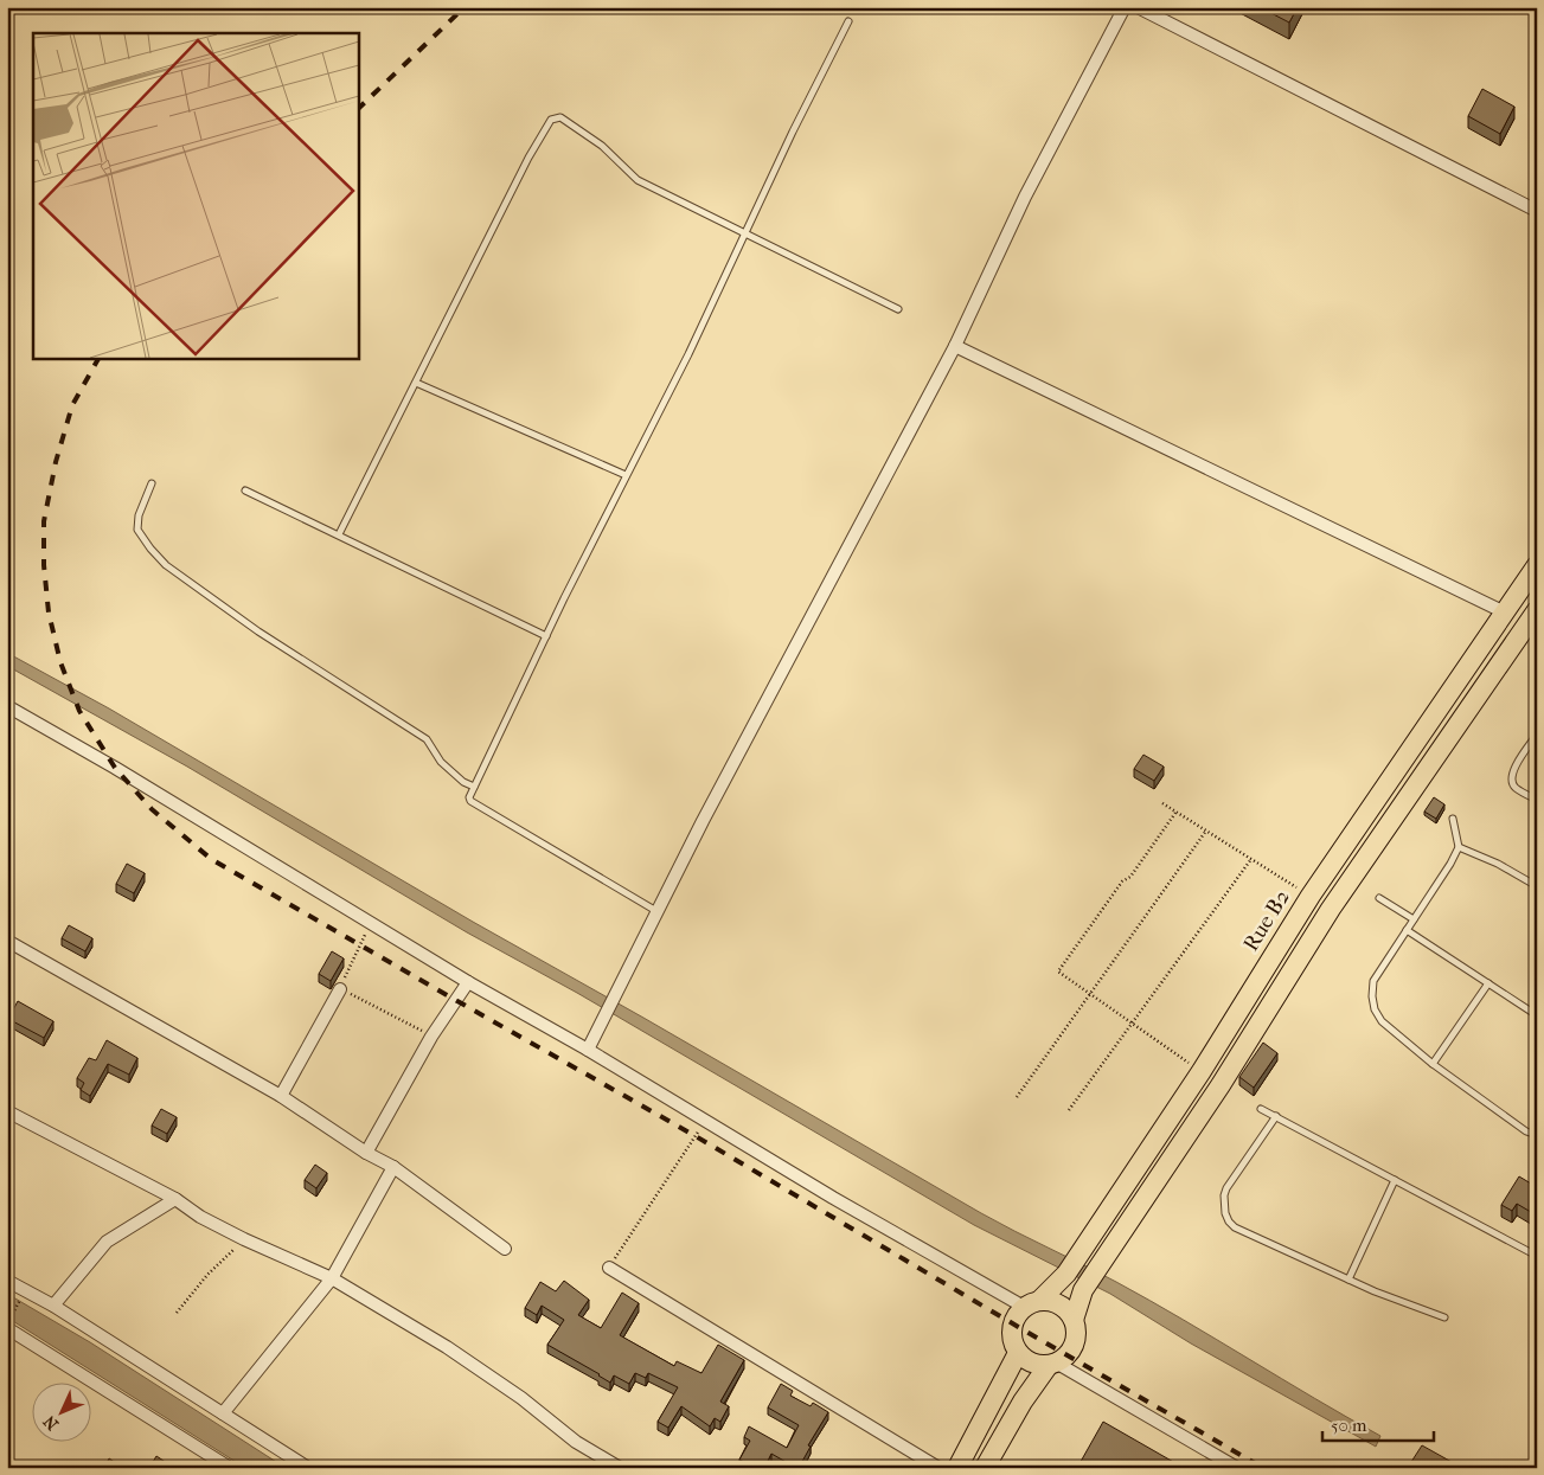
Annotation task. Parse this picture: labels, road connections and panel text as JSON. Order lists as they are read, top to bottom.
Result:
{
  "streets": {
    "main road": ["Rue B2"]
  },
  "scale_bar": "50 m",
  "north": "bottom left"
}
